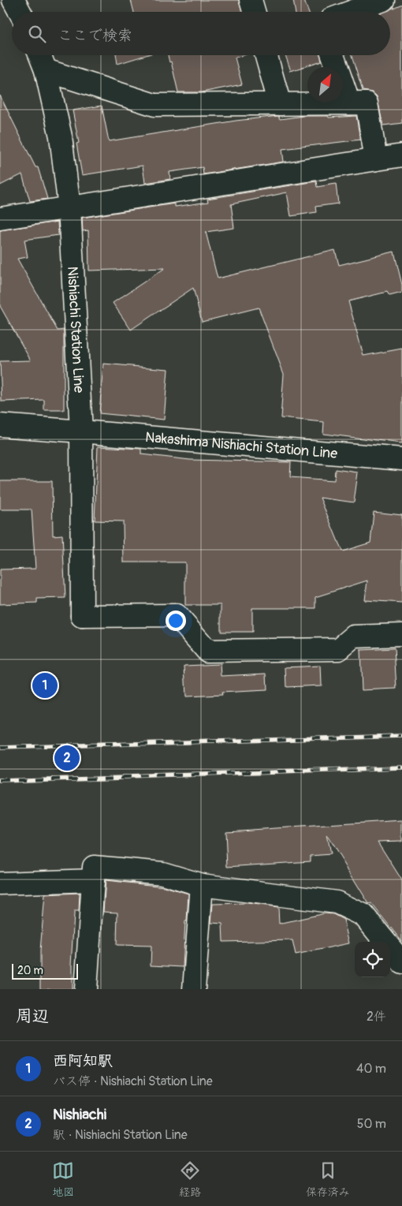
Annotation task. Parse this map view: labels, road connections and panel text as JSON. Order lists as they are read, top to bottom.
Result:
{
  "streets": {
    "street": ["Nishiachi Station Line", "Nakashima Nishiachi Station Line"]
  },
  "crossings": [
    ["Nishiachi Station Line", "Nakashima Nishiachi Station Line"]
  ],
  "scale_bar": "20 m",
  "north": "top right",
  "page": {
    "search": "ここで検索",
    "pins": ["1", "2"],
    "scale": "20 m",
    "heading": ["周辺", "2件"],
    "list": [
      {
        "mark": "1",
        "name": "西阿知駅",
        "note": "バス停 · Nishiachi Station Line",
        "value": "40 m"
      },
      {
        "mark": "2",
        "name": "Nishiachi",
        "note": "駅 · Nishiachi Station Line",
        "value": "50 m"
      }
    ],
    "nav": ["地図", "経路", "保存済み"]
  }
}
